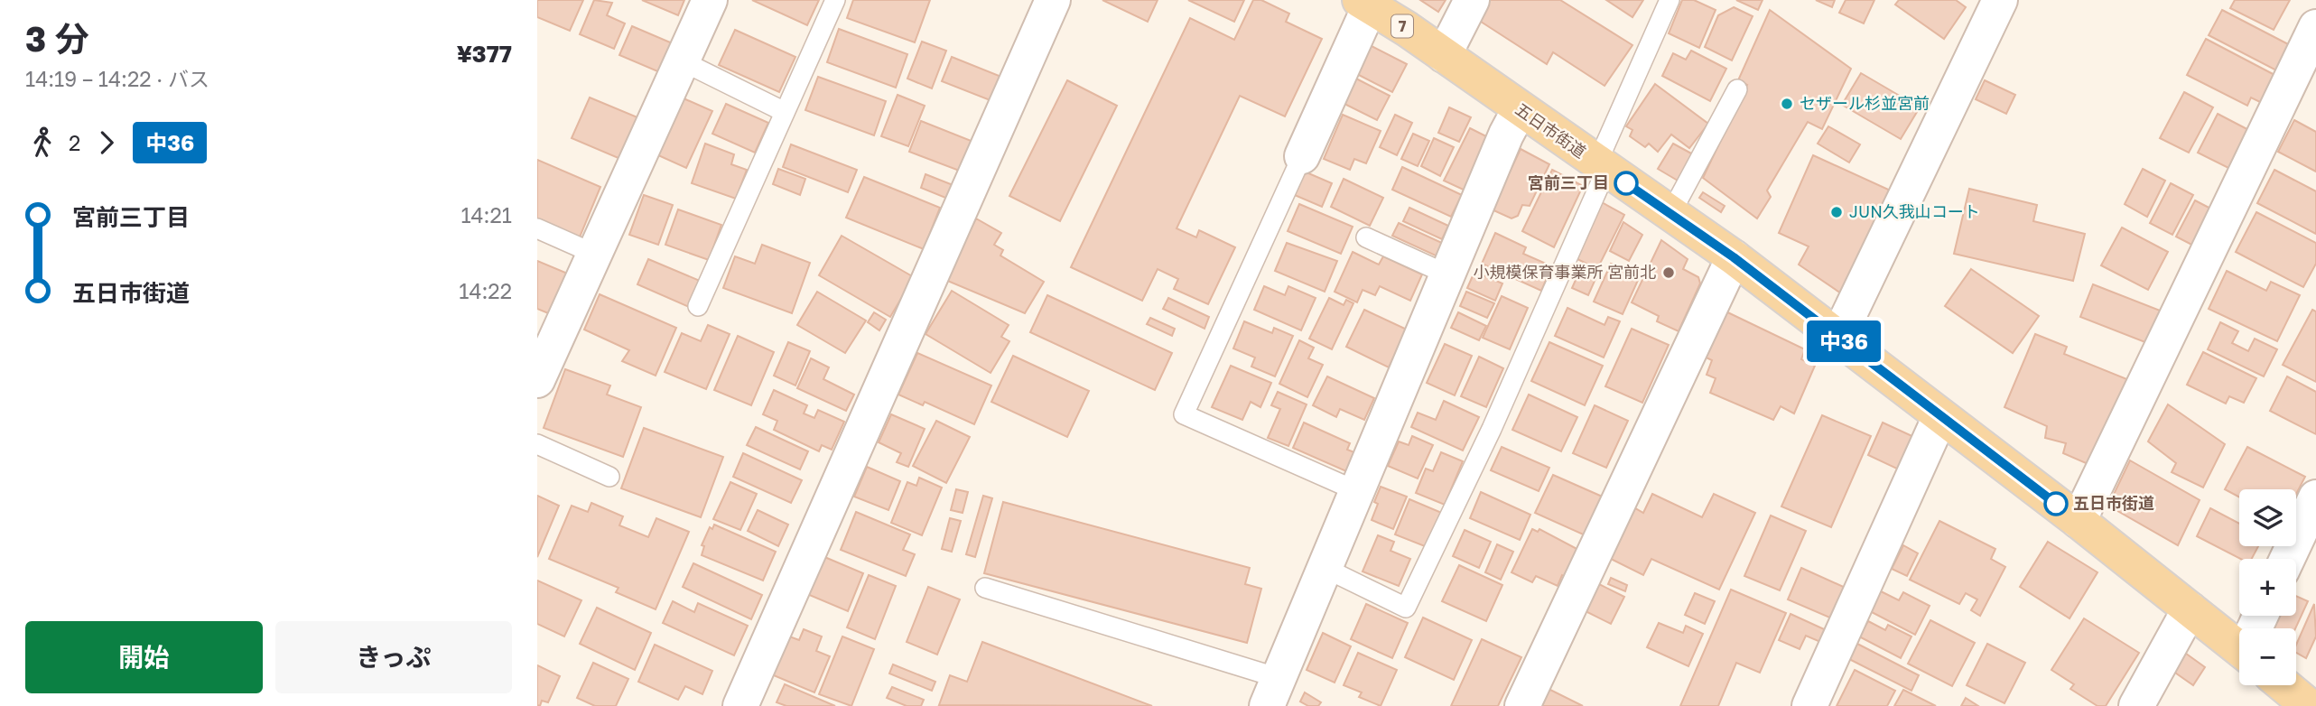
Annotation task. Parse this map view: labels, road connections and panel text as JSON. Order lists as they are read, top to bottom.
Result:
{
  "streets": {
    "main road": ["7", "五日市街道"]
  },
  "places": [
    "セザール杉並宮前",
    "宮前三丁目",
    "JUN久我山コート",
    "小規模保育事業所 宮前北",
    "五日市街道"
  ],
  "lines": ["bus line 中36"],
  "page": {
    "heading": ["3 分", "14:19 – 14:22 · バス", "¥377"],
    "on_map": "中36",
    "legs": ["2", "中36"],
    "list": [
      {
        "name": "宮前三丁目",
        "value": "14:21"
      },
      {
        "name": "五日市街道",
        "value": "14:22"
      }
    ],
    "map_buttons": ["+", "−"],
    "buttons": ["開始", "きっぷ"]
  }
}
